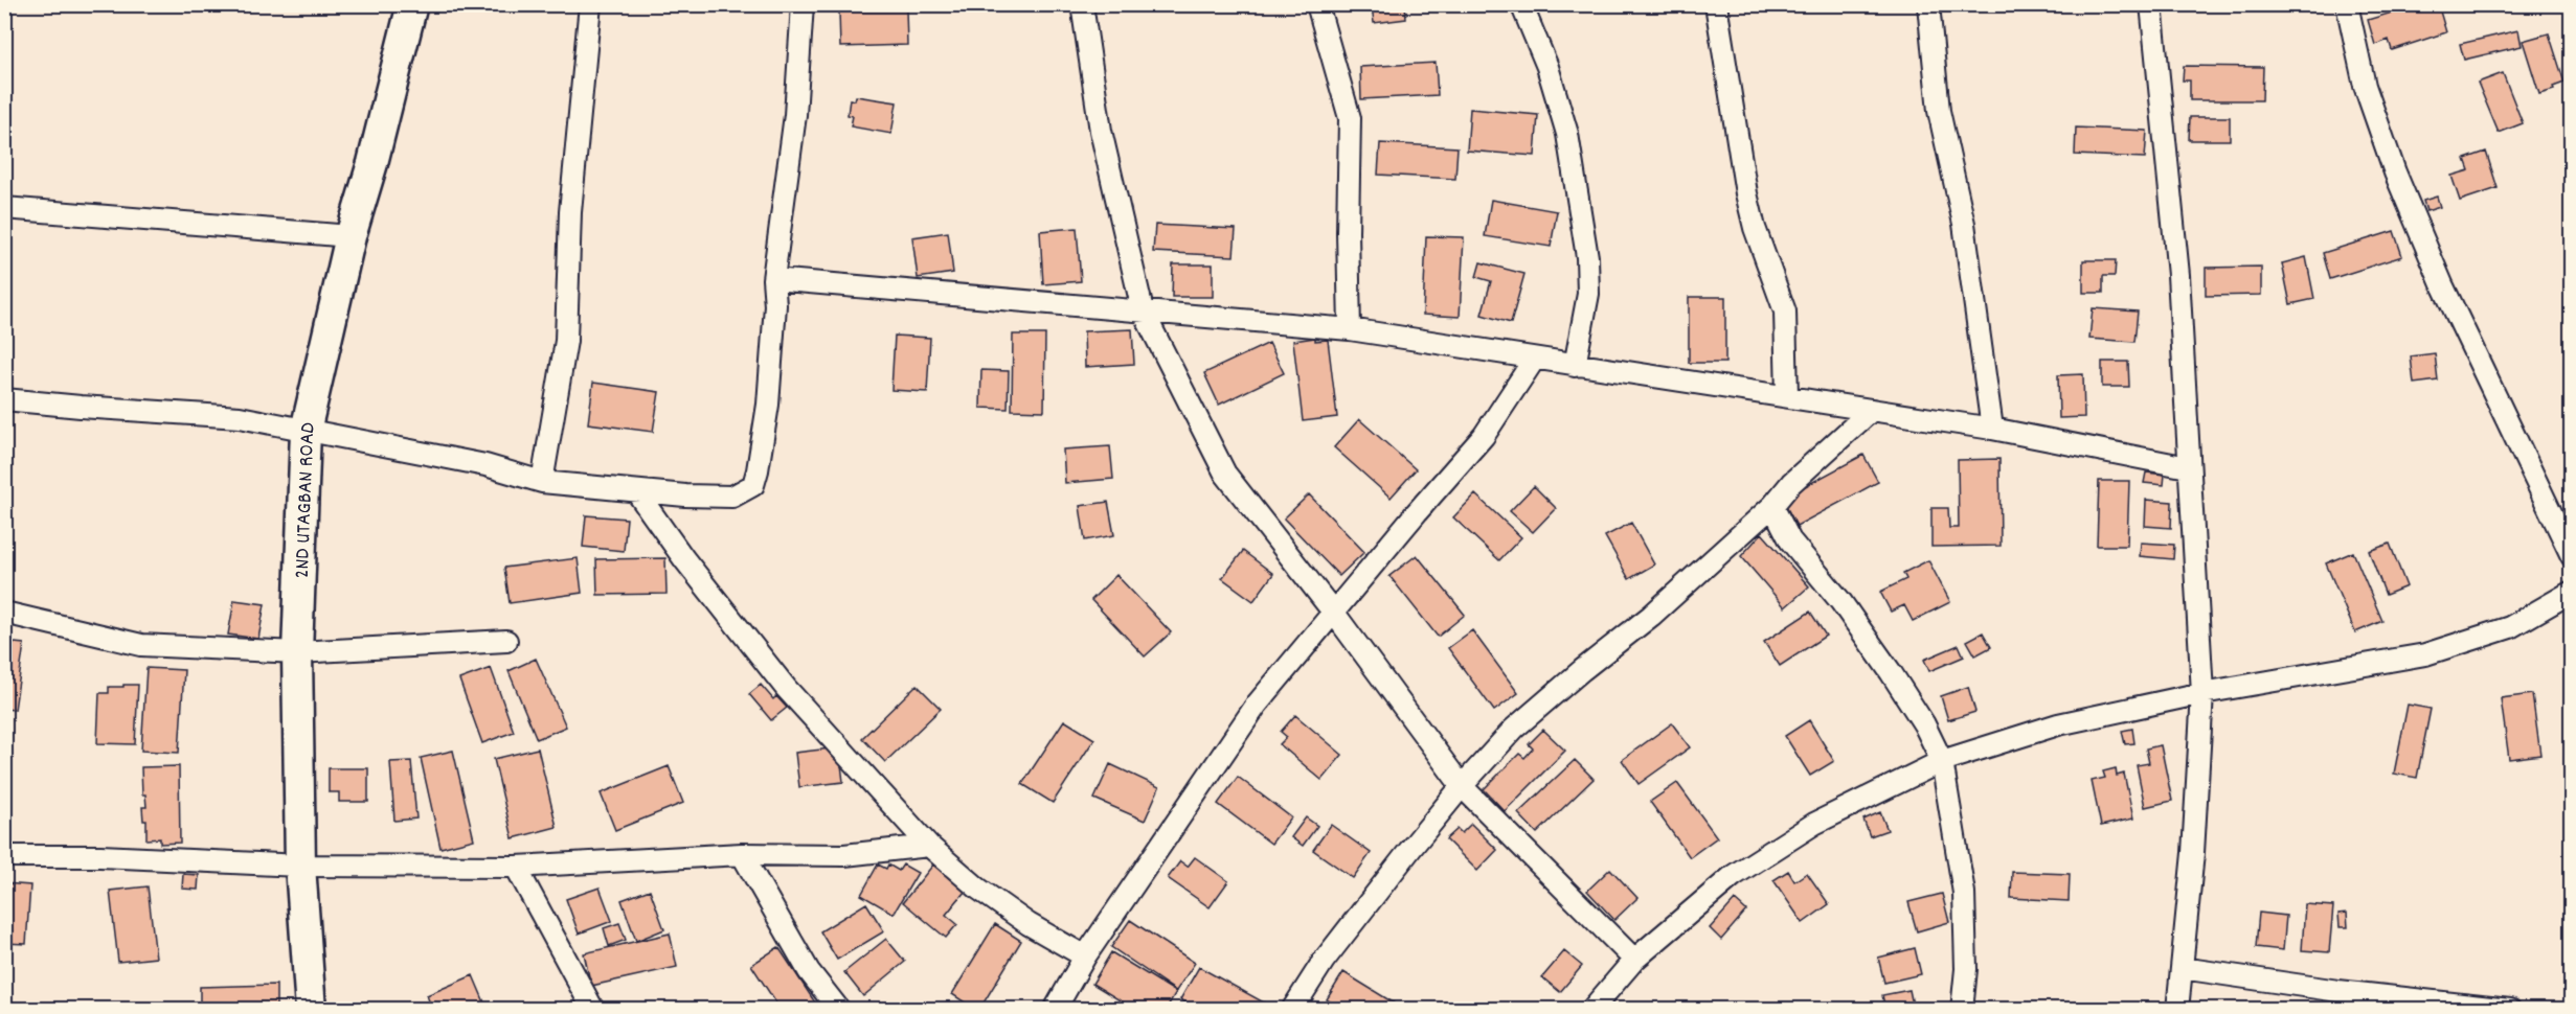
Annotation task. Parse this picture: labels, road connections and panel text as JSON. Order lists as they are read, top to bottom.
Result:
{
  "streets": {
    "street": ["2ND UTAGBAN ROAD"]
  }
}
